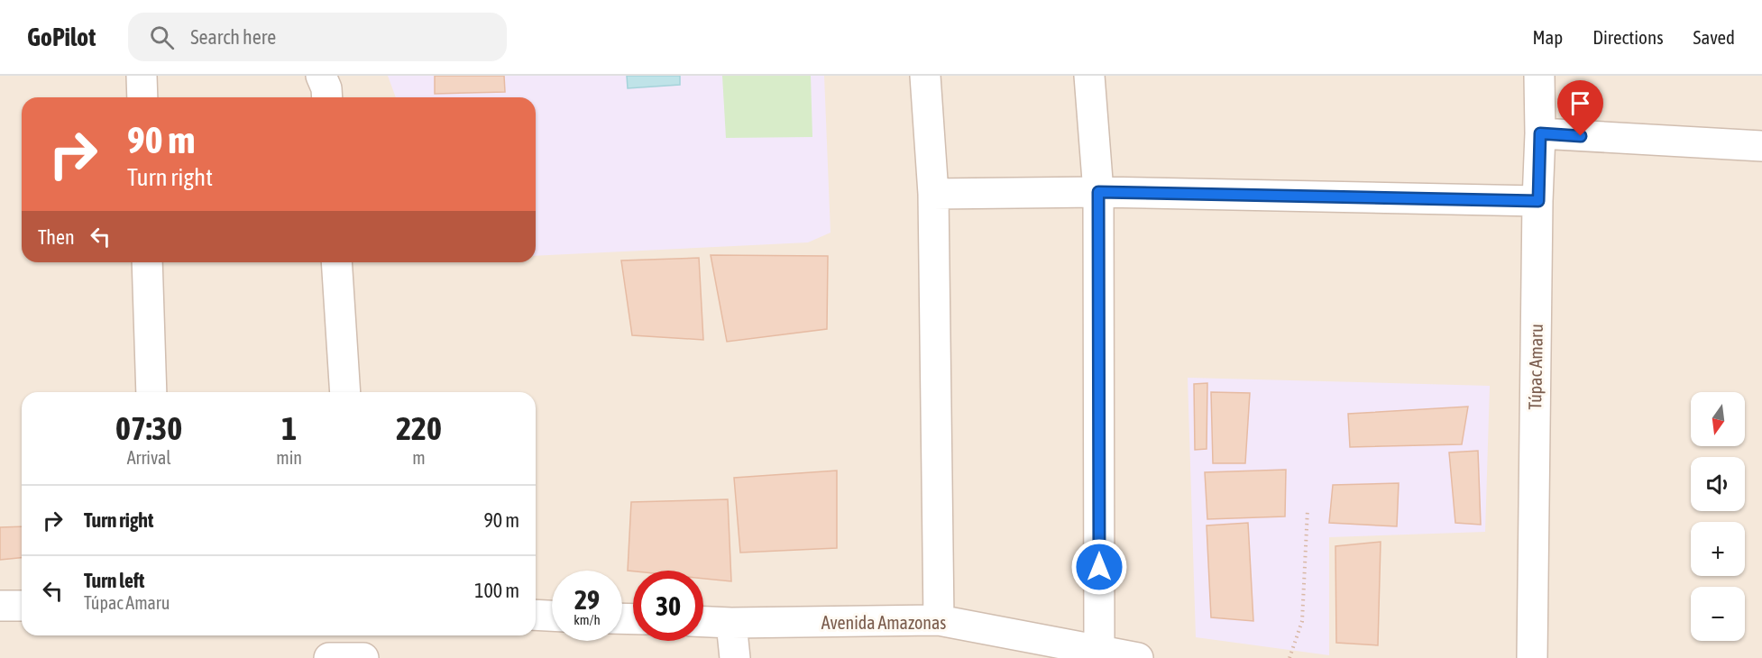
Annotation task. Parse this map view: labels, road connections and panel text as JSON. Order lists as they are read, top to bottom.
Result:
{
  "streets": {
    "street": ["Túpac Amaru", "Avenida Amazonas"]
  },
  "north": "bottom",
  "page": {
    "header": "GoPilot",
    "search": "Search here",
    "nav": ["Map", "Directions", "Saved"],
    "turn": ["90 m", "Turn right"],
    "then": "Then",
    "map_buttons": ["+", "−"],
    "eta": [
      "07:30",
      "Arrival",
      "1",
      "min",
      "220",
      "m"
    ],
    "list": [
      {
        "name": "Turn right",
        "value": "90 m"
      },
      {
        "name": "Turn left",
        "note": "Túpac Amaru",
        "value": "100 m"
      }
    ],
    "speed": "29 km/h",
    "limit": "30"
  }
}
